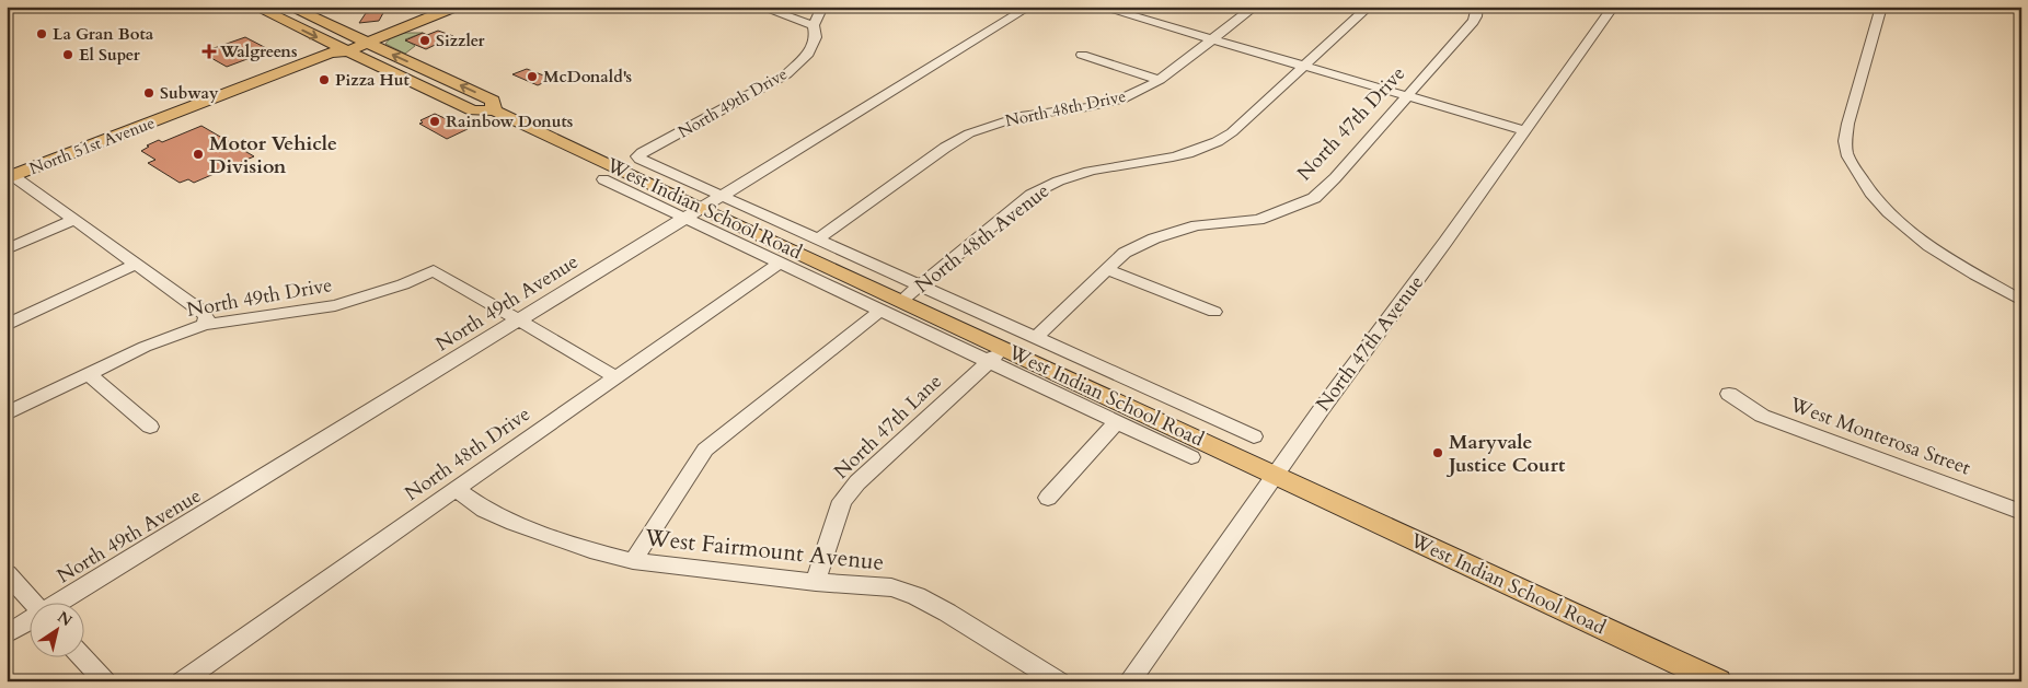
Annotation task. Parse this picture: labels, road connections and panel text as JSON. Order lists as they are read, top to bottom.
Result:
{
  "streets": {
    "main road": ["North 51st Avenue", "West Indian School Road"],
    "street": [
      "North 49th Drive",
      "North 48th Drive",
      "North 47th Drive",
      "North 48th Avenue",
      "North 49th Avenue",
      "North 47th Avenue",
      "North 47th Lane",
      "West Monterosa Street",
      "West Fairmount Avenue"
    ]
  },
  "crossings": [
    ["North 49th Drive", "West Indian School Road"],
    ["North 49th Drive", "North 49th Avenue"],
    ["North 48th Drive", "West Indian School Road"],
    ["North 48th Drive", "West Fairmount Avenue"],
    ["North 47th Drive", "West Indian School Road"],
    ["North 51st Avenue", "West Indian School Road"],
    ["West Indian School Road", "North 48th Avenue"],
    ["West Indian School Road", "North 49th Avenue"],
    ["West Indian School Road", "North 47th Avenue"],
    ["West Indian School Road", "North 47th Lane"],
    ["North 47th Lane", "West Fairmount Avenue"]
  ],
  "places": {
    "other": [
      "La Gran Bota",
      "Sizzler",
      "El Super",
      "McDonald's",
      "Pizza Hut",
      "Subway",
      "Rainbow Donuts",
      "Motor Vehicle Division",
      "Maryvale Justice Court"
    ],
    "health": ["Walgreens"]
  },
  "north": "top right"
}
